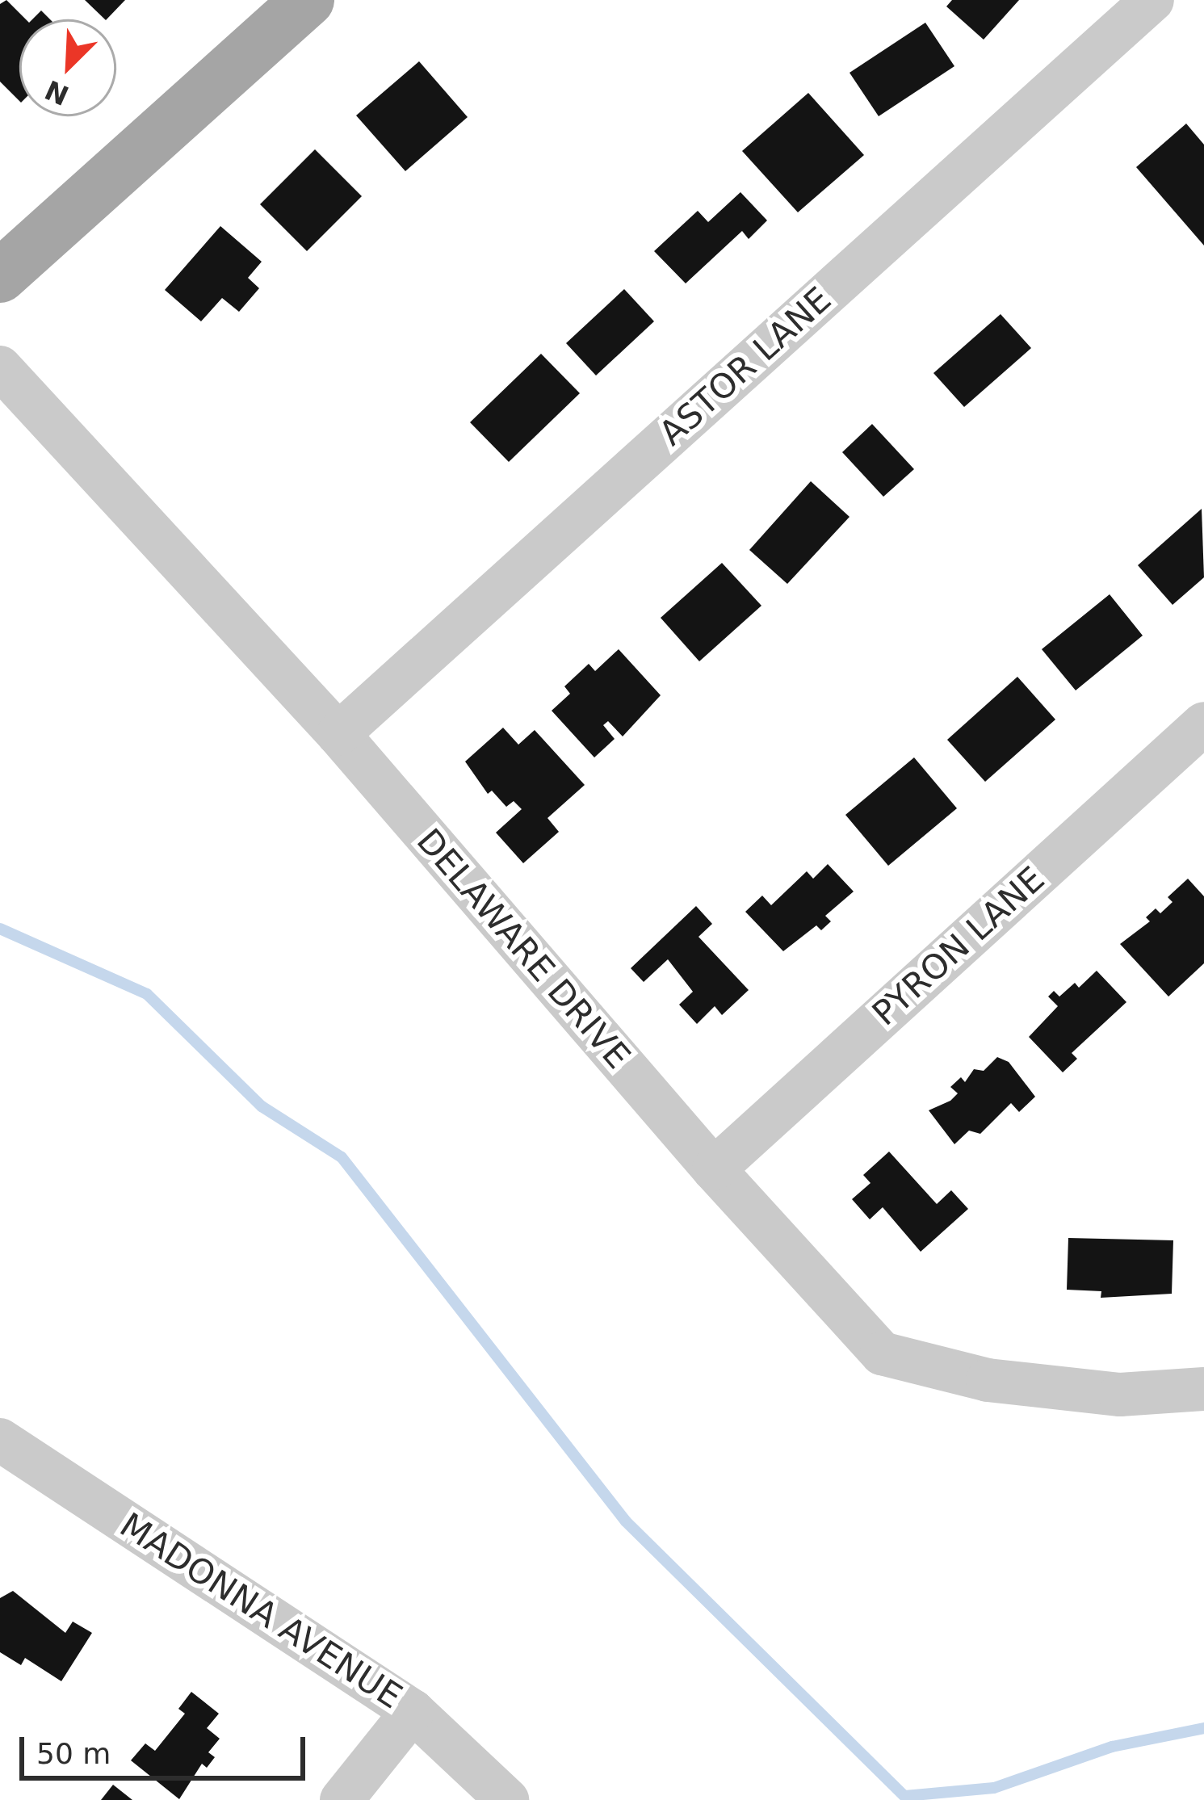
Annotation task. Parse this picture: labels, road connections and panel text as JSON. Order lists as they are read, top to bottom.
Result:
{
  "streets": {
    "street": [
      "ASTOR LANE",
      "PYRON LANE",
      "DELAWARE DRIVE",
      "MADONNA AVENUE"
    ]
  },
  "crossings": [
    ["ASTOR LANE", "DELAWARE DRIVE"],
    ["PYRON LANE", "DELAWARE DRIVE"]
  ],
  "scale_bar": "50 m",
  "north": "bottom left"
}
